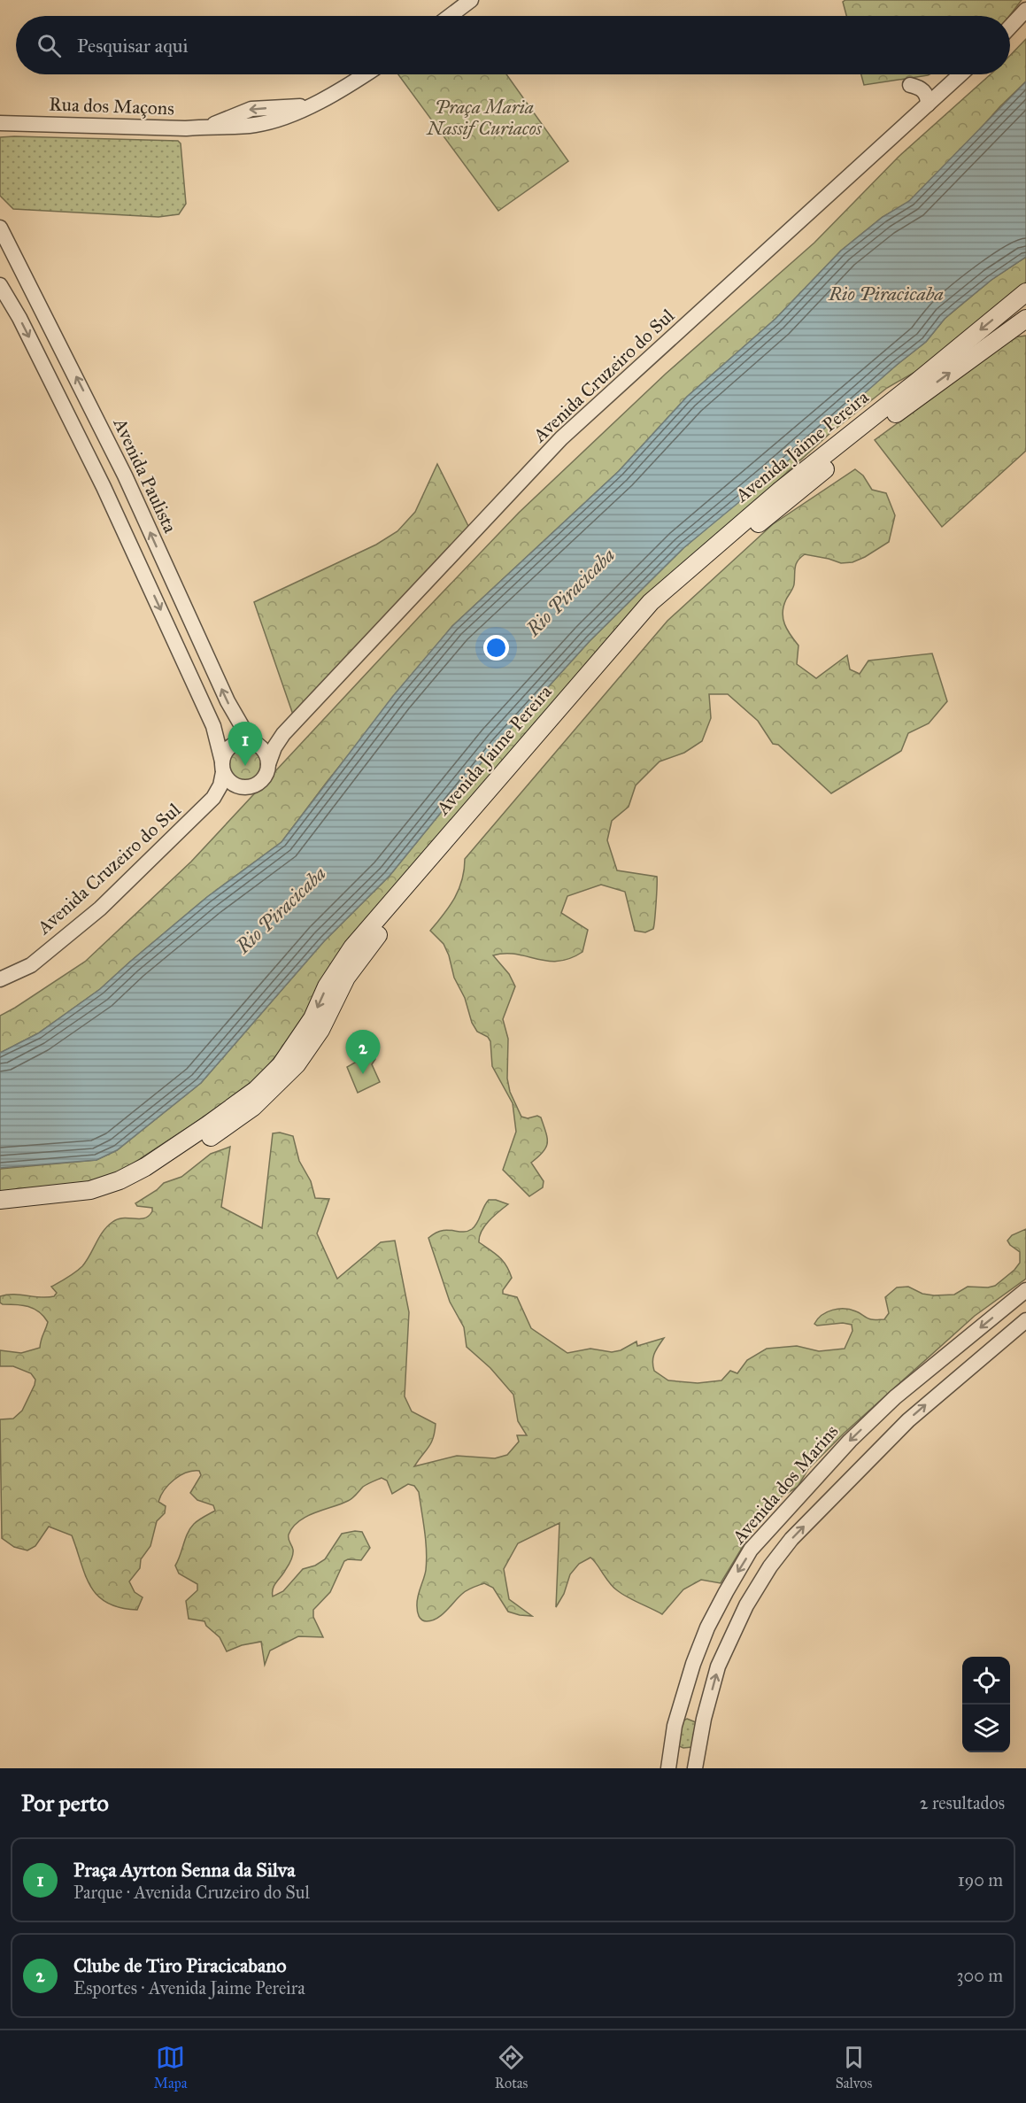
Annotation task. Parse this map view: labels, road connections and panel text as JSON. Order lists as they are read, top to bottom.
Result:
{
  "streets": {
    "main road": ["Avenida Jaime Pereira"],
    "street": [
      "Rua dos Maçons",
      "Avenida Cruzeiro do Sul",
      "Avenida Paulista",
      "Avenida dos Marins"
    ]
  },
  "crossings": [
    ["Avenida Cruzeiro do Sul", "Avenida Paulista"]
  ],
  "water": ["Rio Piracicaba"],
  "parks": ["Praça Maria Nassif Curiacos"],
  "page": {
    "search": "Pesquisar aqui",
    "pins": ["1", "2"],
    "heading": ["Por perto", "2 resultados"],
    "list": [
      {
        "mark": "1",
        "name": "Praça Ayrton Senna da Silva",
        "note": "Parque · Avenida Cruzeiro do Sul",
        "value": "190 m"
      },
      {
        "mark": "2",
        "name": "Clube de Tiro Piracicabano",
        "note": "Esportes · Avenida Jaime Pereira",
        "value": "300 m"
      }
    ],
    "nav": ["Mapa", "Rotas", "Salvos"]
  }
}
